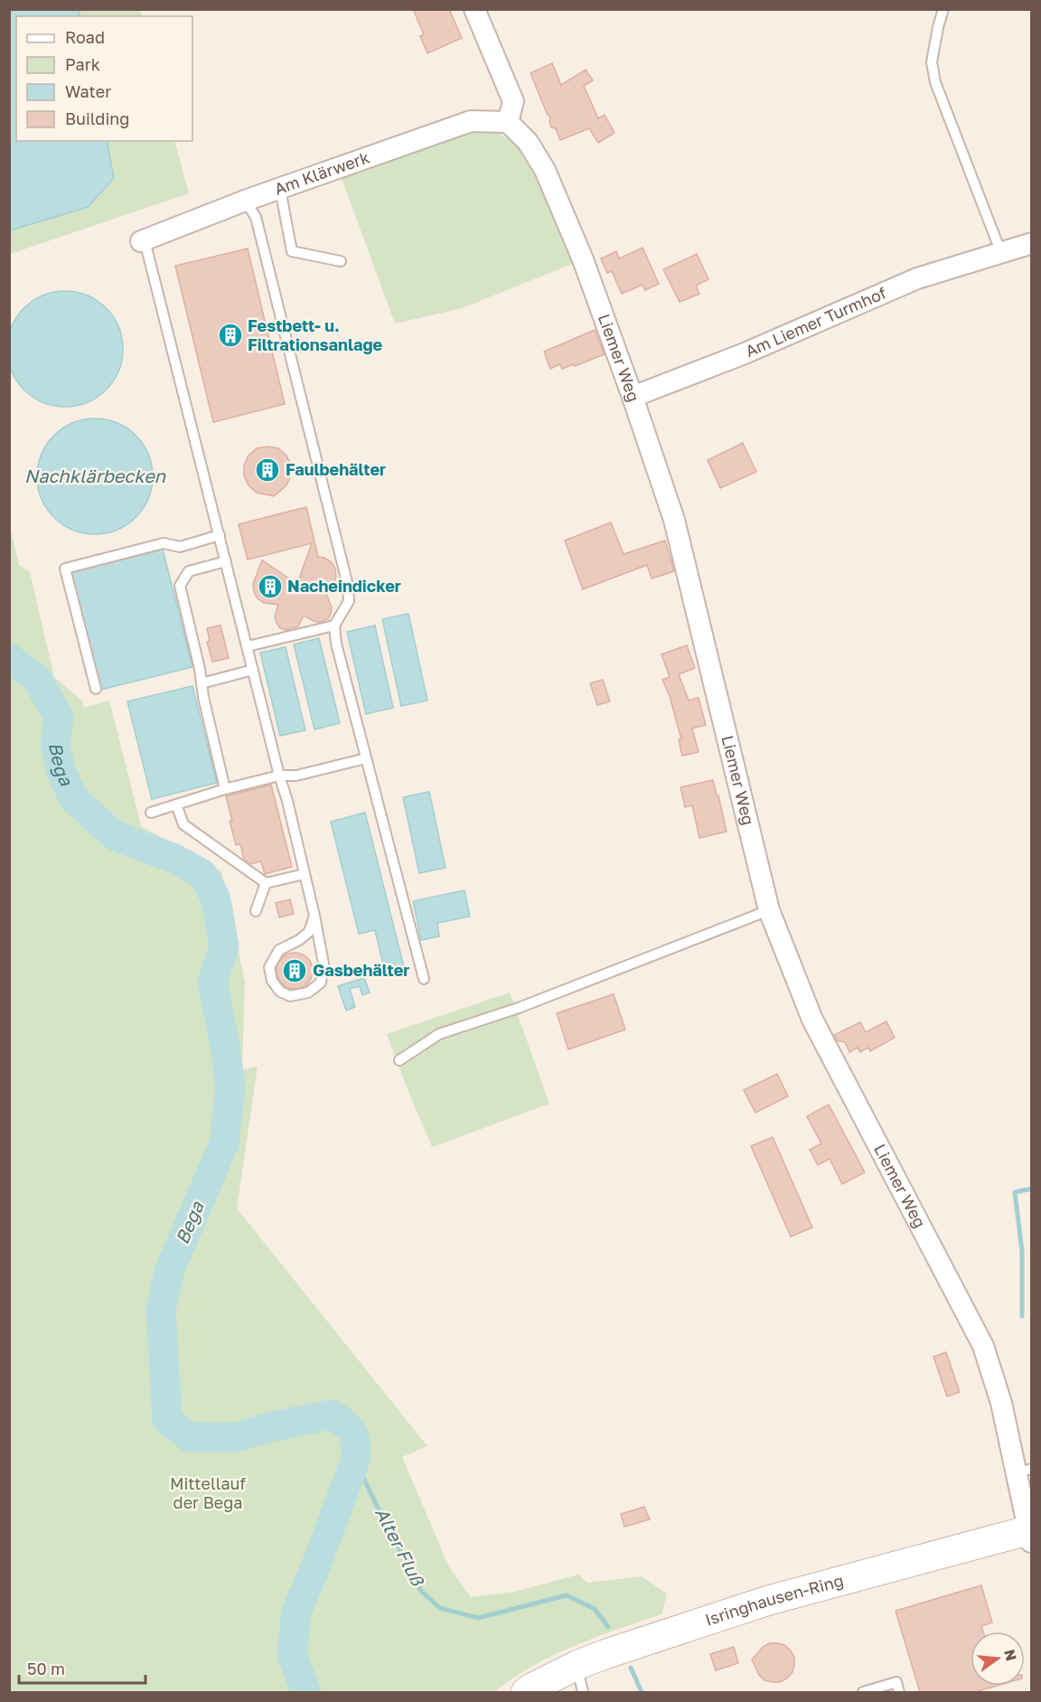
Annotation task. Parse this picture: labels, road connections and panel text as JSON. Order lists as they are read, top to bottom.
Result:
{
  "streets": {
    "street": [
      "Am Klärwerk",
      "Am Liemer Turmhof",
      "Liemer Weg",
      "Isringhausen-Ring"
    ]
  },
  "crossings": [
    ["Am Klärwerk", "Liemer Weg"],
    ["Am Liemer Turmhof", "Liemer Weg"],
    ["Liemer Weg", "Isringhausen-Ring"]
  ],
  "water": ["Nachklärbecken", "Bega", "Alter Fluß"],
  "parks": ["Mittellauf der Bega"],
  "places": {
    "building": [
      "Festbett- u. Filtrationsanlage",
      "Faulbehälter",
      "Nacheindicker",
      "Gasbehälter"
    ]
  },
  "legend": [
    "Road",
    "Park",
    "Water",
    "Building"
  ],
  "scale_bar": "50 m",
  "north": "right"
}
